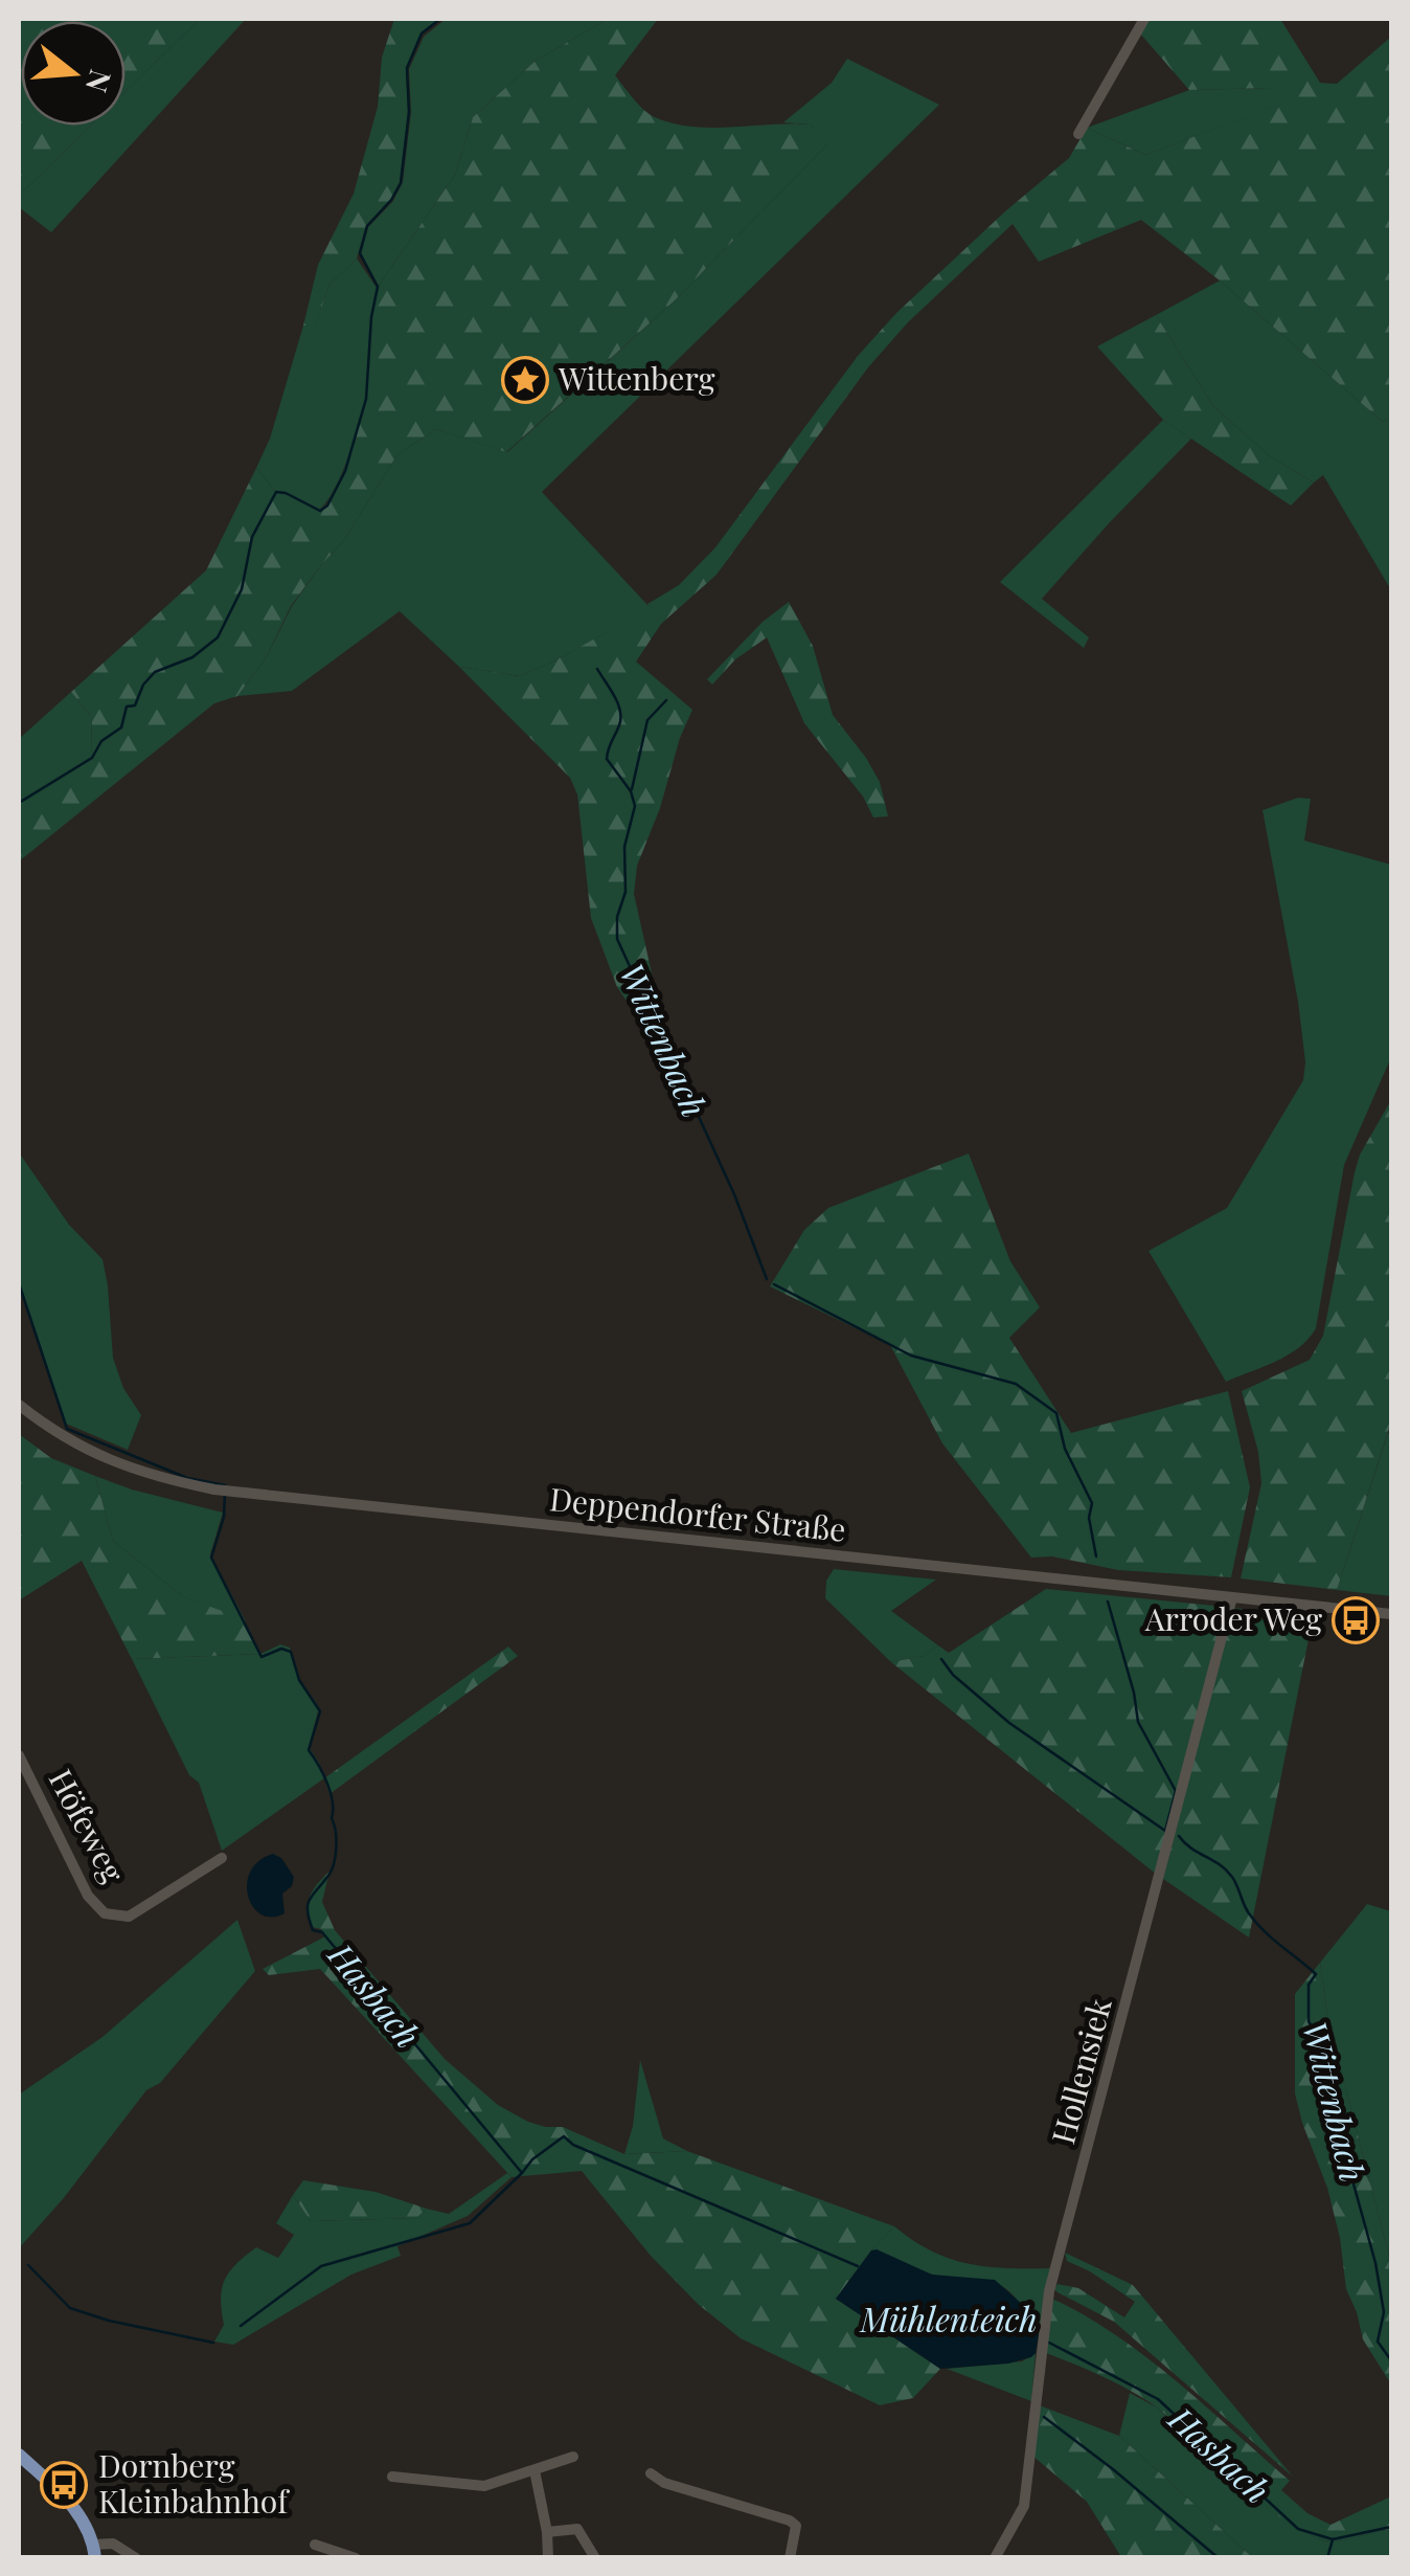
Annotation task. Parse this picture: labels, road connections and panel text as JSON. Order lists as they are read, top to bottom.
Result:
{
  "streets": {
    "street": ["Deppendorfer Straße", "Höfeweg", "Hollensiek"]
  },
  "crossings": [
    ["Deppendorfer Straße", "Hollensiek"]
  ],
  "water": ["Wittenbach", "Hasbach", "Mühlenteich"],
  "places": {
    "place": ["Wittenberg"],
    "bus stop": ["Arroder Weg", "Dornberg Kleinbahnhof"]
  },
  "north": "right"
}
